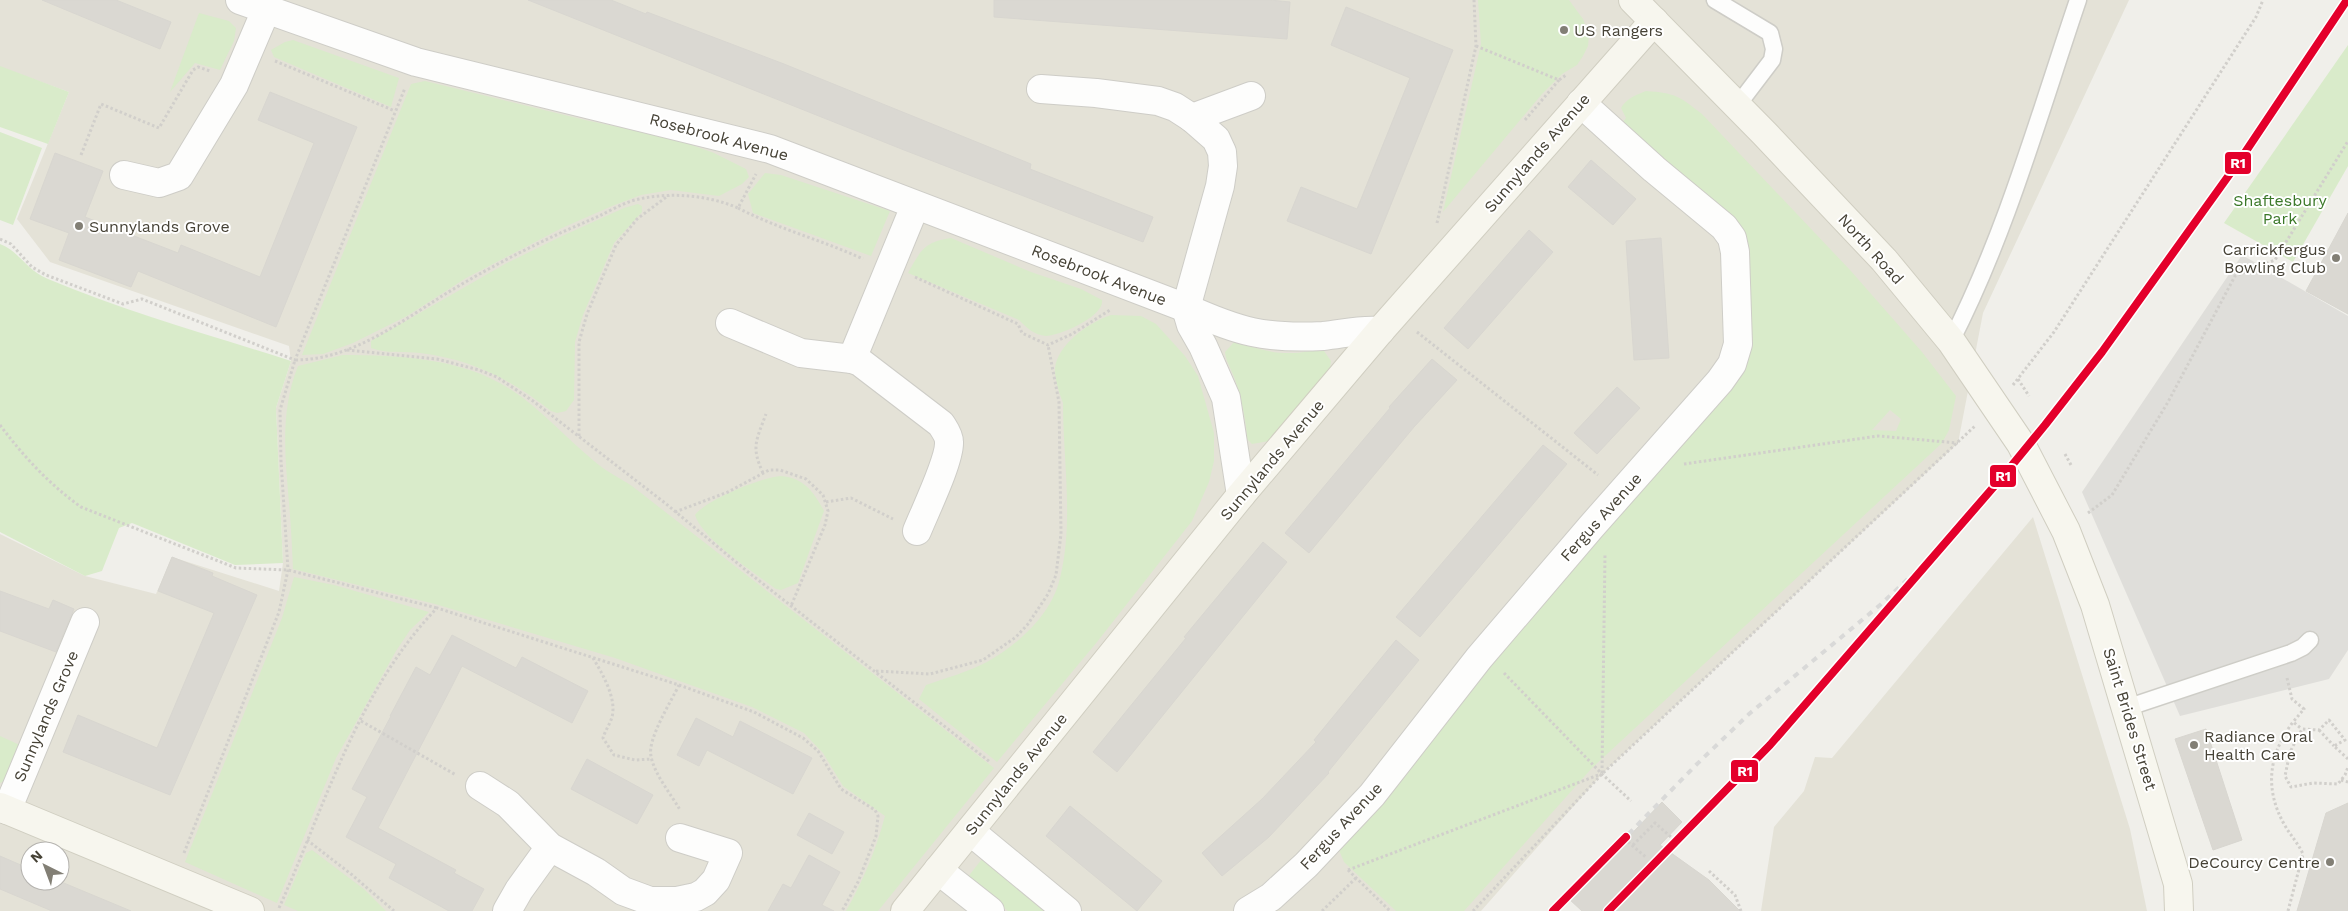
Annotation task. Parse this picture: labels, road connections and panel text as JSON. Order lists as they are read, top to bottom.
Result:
{
  "streets": {
    "street": [
      "Rosebrook Avenue",
      "Sunnylands Avenue",
      "North Road",
      "Fergus Avenue",
      "Sunnylands Grove",
      "Saint Brides Street"
    ]
  },
  "crossings": [
    ["Rosebrook Avenue", "Sunnylands Avenue"],
    ["Sunnylands Avenue", "North Road"],
    ["Sunnylands Avenue", "Fergus Avenue"],
    ["North Road", "Saint Brides Street"]
  ],
  "parks": ["Shaftesbury Park"],
  "places": [
    "US Rangers",
    "Sunnylands Grove",
    "Carrickfergus Bowling Club",
    "Radiance Oral Health Care",
    "DeCourcy Centre"
  ],
  "lines": ["transit line R1"],
  "north": "top left"
}
